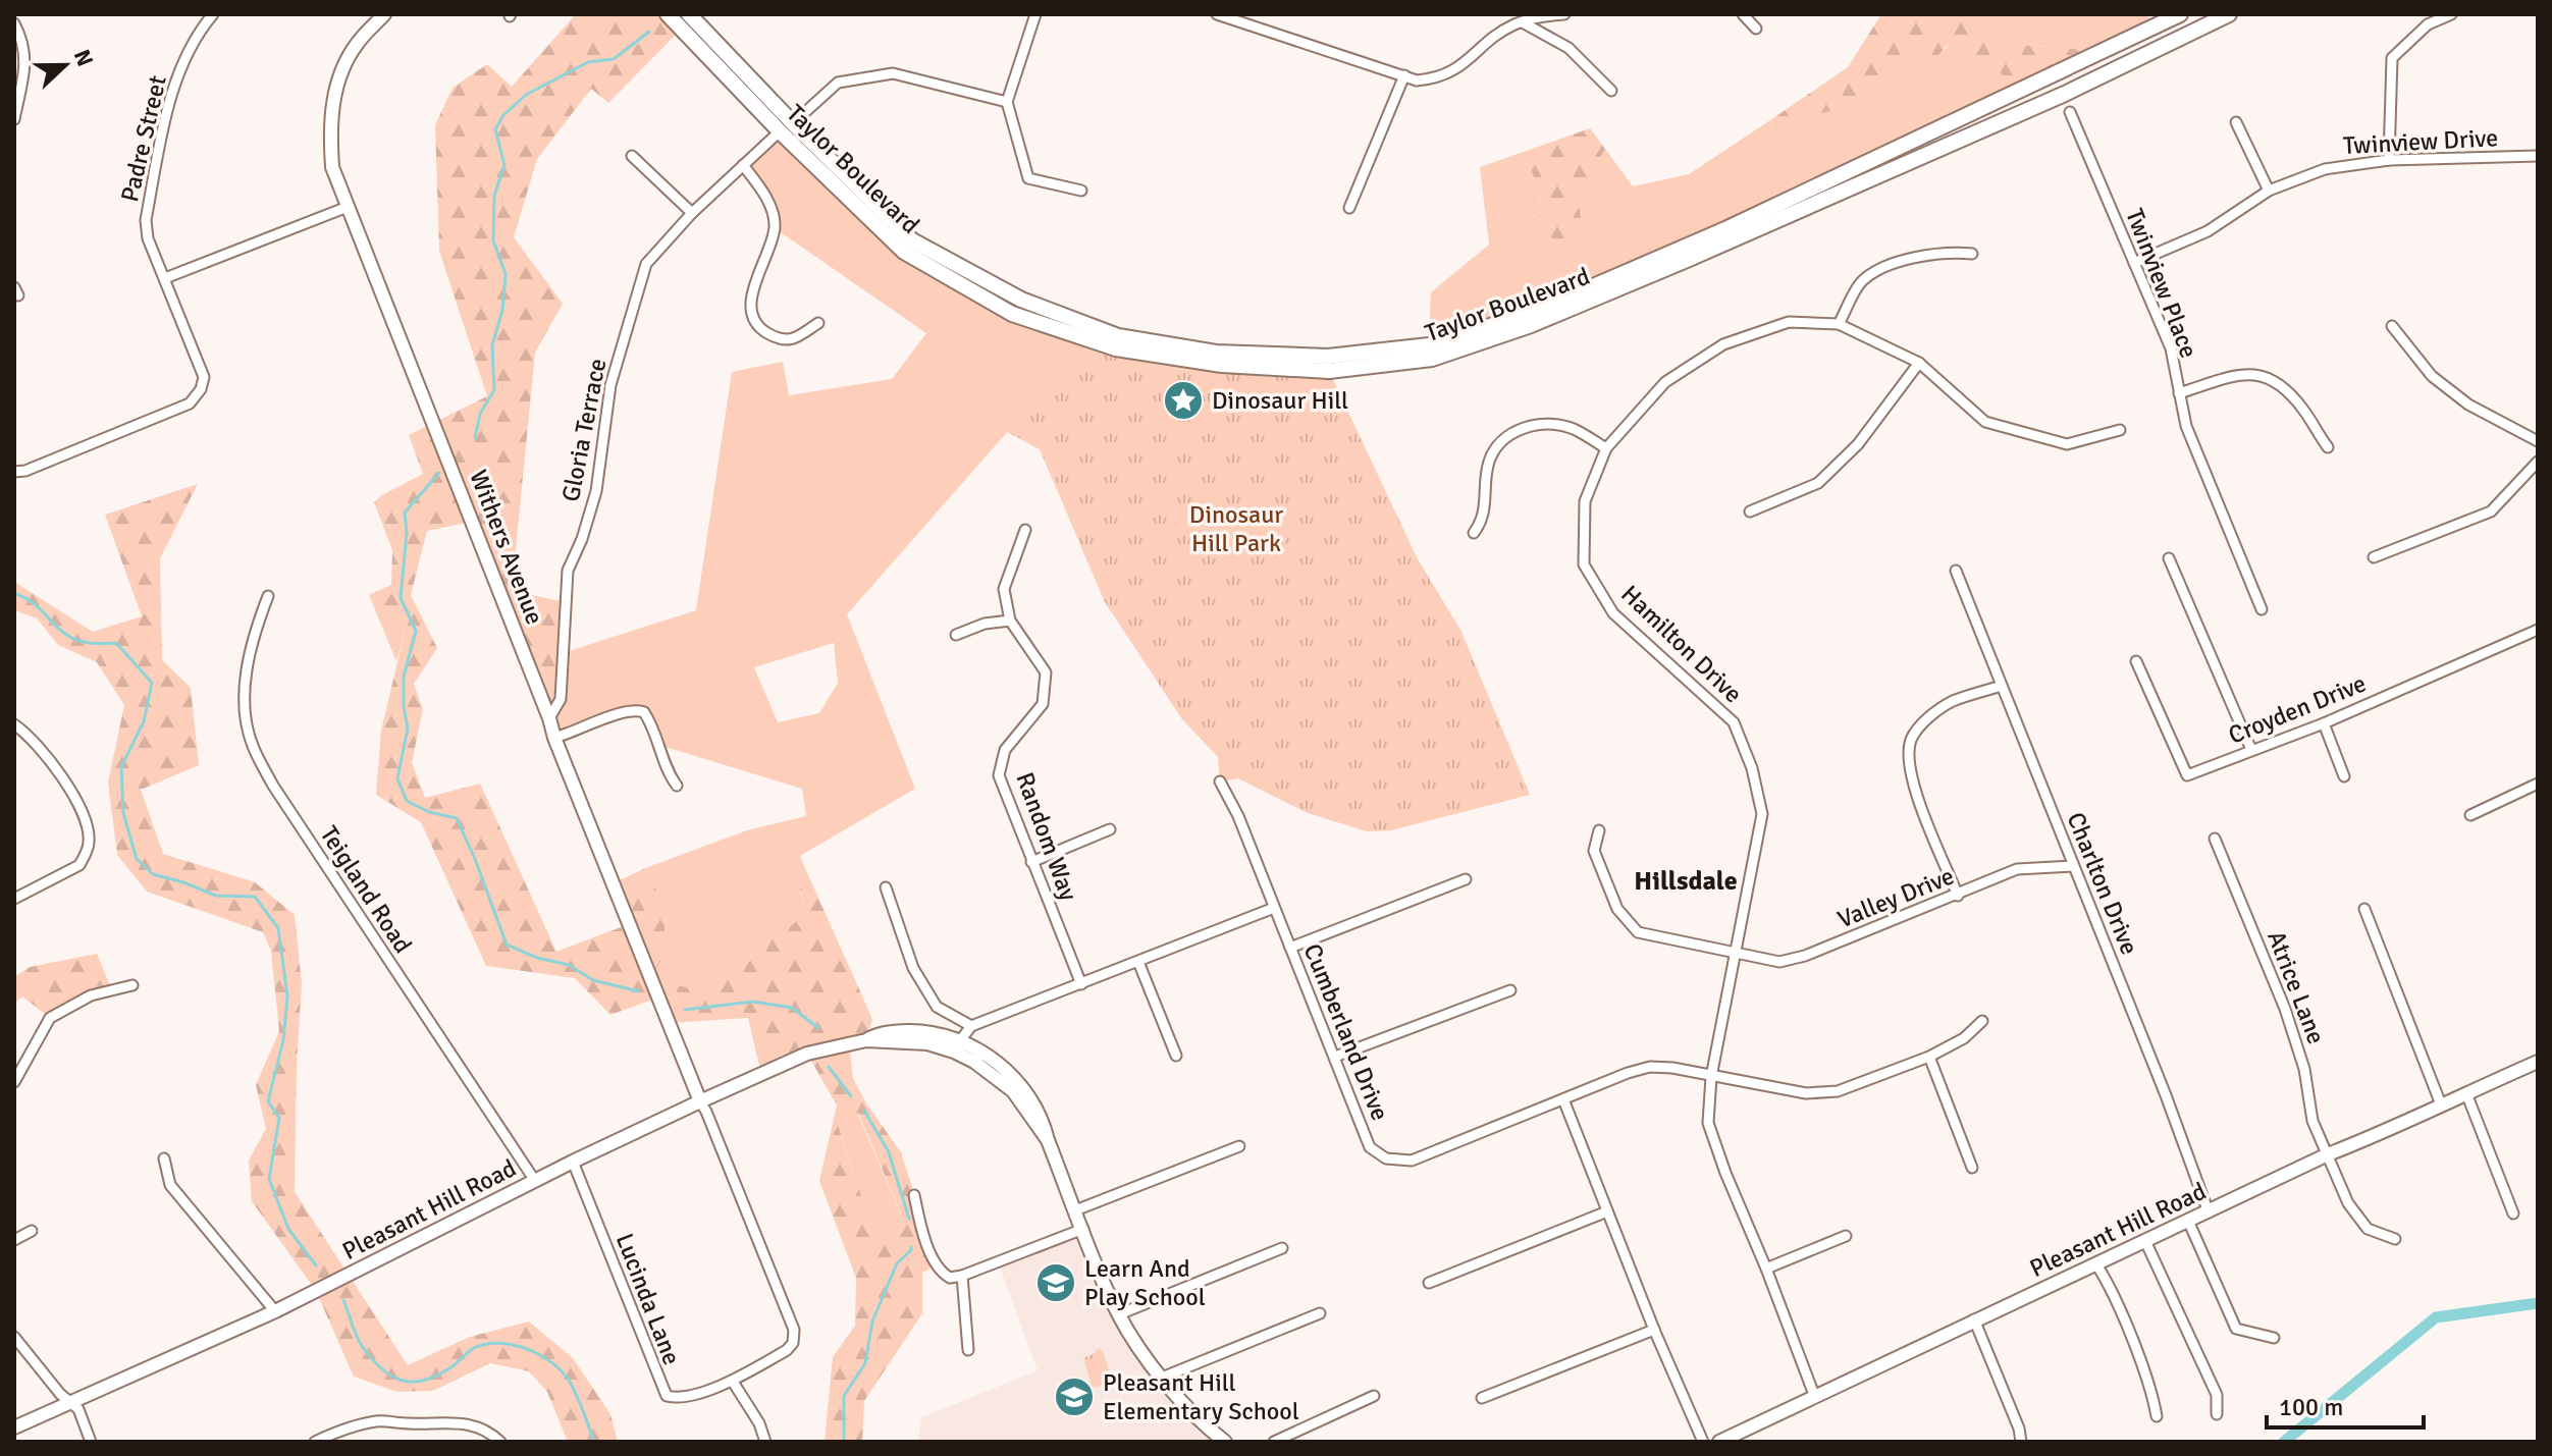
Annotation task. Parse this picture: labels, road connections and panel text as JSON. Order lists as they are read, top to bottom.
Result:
{
  "streets": {
    "main road": ["Taylor Boulevard"],
    "street": [
      "Padre Street",
      "Twinview Drive",
      "Twinview Place",
      "Gloria Terrace",
      "Withers Avenue",
      "Hamilton Drive",
      "Croyden Drive",
      "Random Way",
      "Charlton Drive",
      "Teigland Road",
      "Valley Drive",
      "Atrice Lane",
      "Cumberland Drive",
      "Pleasant Hill Road",
      "Lucinda Lane"
    ]
  },
  "crossings": [
    ["Twinview Drive", "Twinview Place"],
    ["Taylor Boulevard", "Gloria Terrace"],
    ["Gloria Terrace", "Withers Avenue"],
    ["Withers Avenue", "Pleasant Hill Road"],
    ["Withers Avenue", "Lucinda Lane"],
    ["Hamilton Drive", "Valley Drive"],
    ["Hamilton Drive", "Cumberland Drive"],
    ["Hamilton Drive", "Pleasant Hill Road"],
    ["Charlton Drive", "Valley Drive"],
    ["Charlton Drive", "Pleasant Hill Road"],
    ["Teigland Road", "Pleasant Hill Road"],
    ["Atrice Lane", "Pleasant Hill Road"],
    ["Pleasant Hill Road", "Lucinda Lane"]
  ],
  "districts": ["Hillsdale"],
  "parks": ["Dinosaur Hill Park"],
  "places": {
    "place": ["Dinosaur Hill"],
    "school or university": ["Learn And Play School", "Pleasant Hill Elementary School"]
  },
  "scale_bar": "100 m",
  "north": "right"
}
